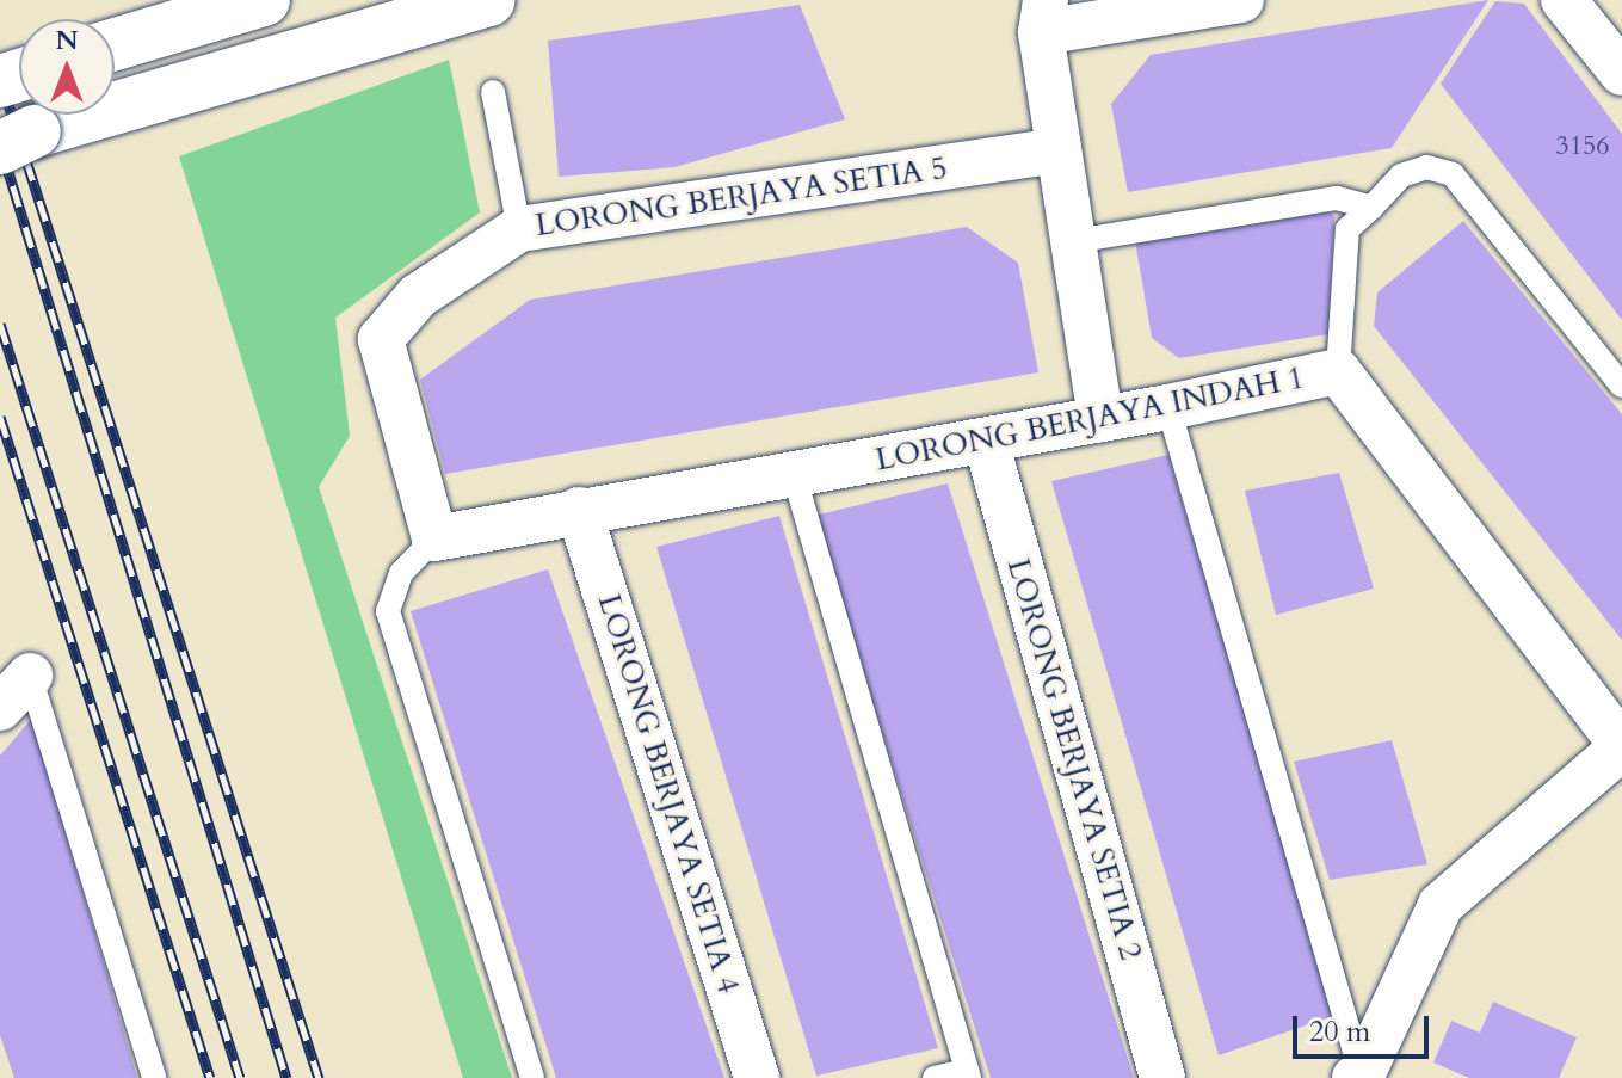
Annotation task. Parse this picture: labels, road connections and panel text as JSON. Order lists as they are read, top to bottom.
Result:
{
  "streets": {
    "street": [
      "LORONG BERJAYA SETIA 5",
      "LORONG BERJAYA INDAH 1",
      "LORONG BERJAYA SETIA 2",
      "LORONG BERJAYA SETIA 4"
    ]
  },
  "crossings": [
    ["LORONG BERJAYA SETIA 5", "LORONG BERJAYA INDAH 1"],
    ["LORONG BERJAYA INDAH 1", "LORONG BERJAYA SETIA 2"],
    ["LORONG BERJAYA INDAH 1", "LORONG BERJAYA SETIA 4"]
  ],
  "house_numbers": ["3156"],
  "scale_bar": "20 m",
  "north": "top"
}
